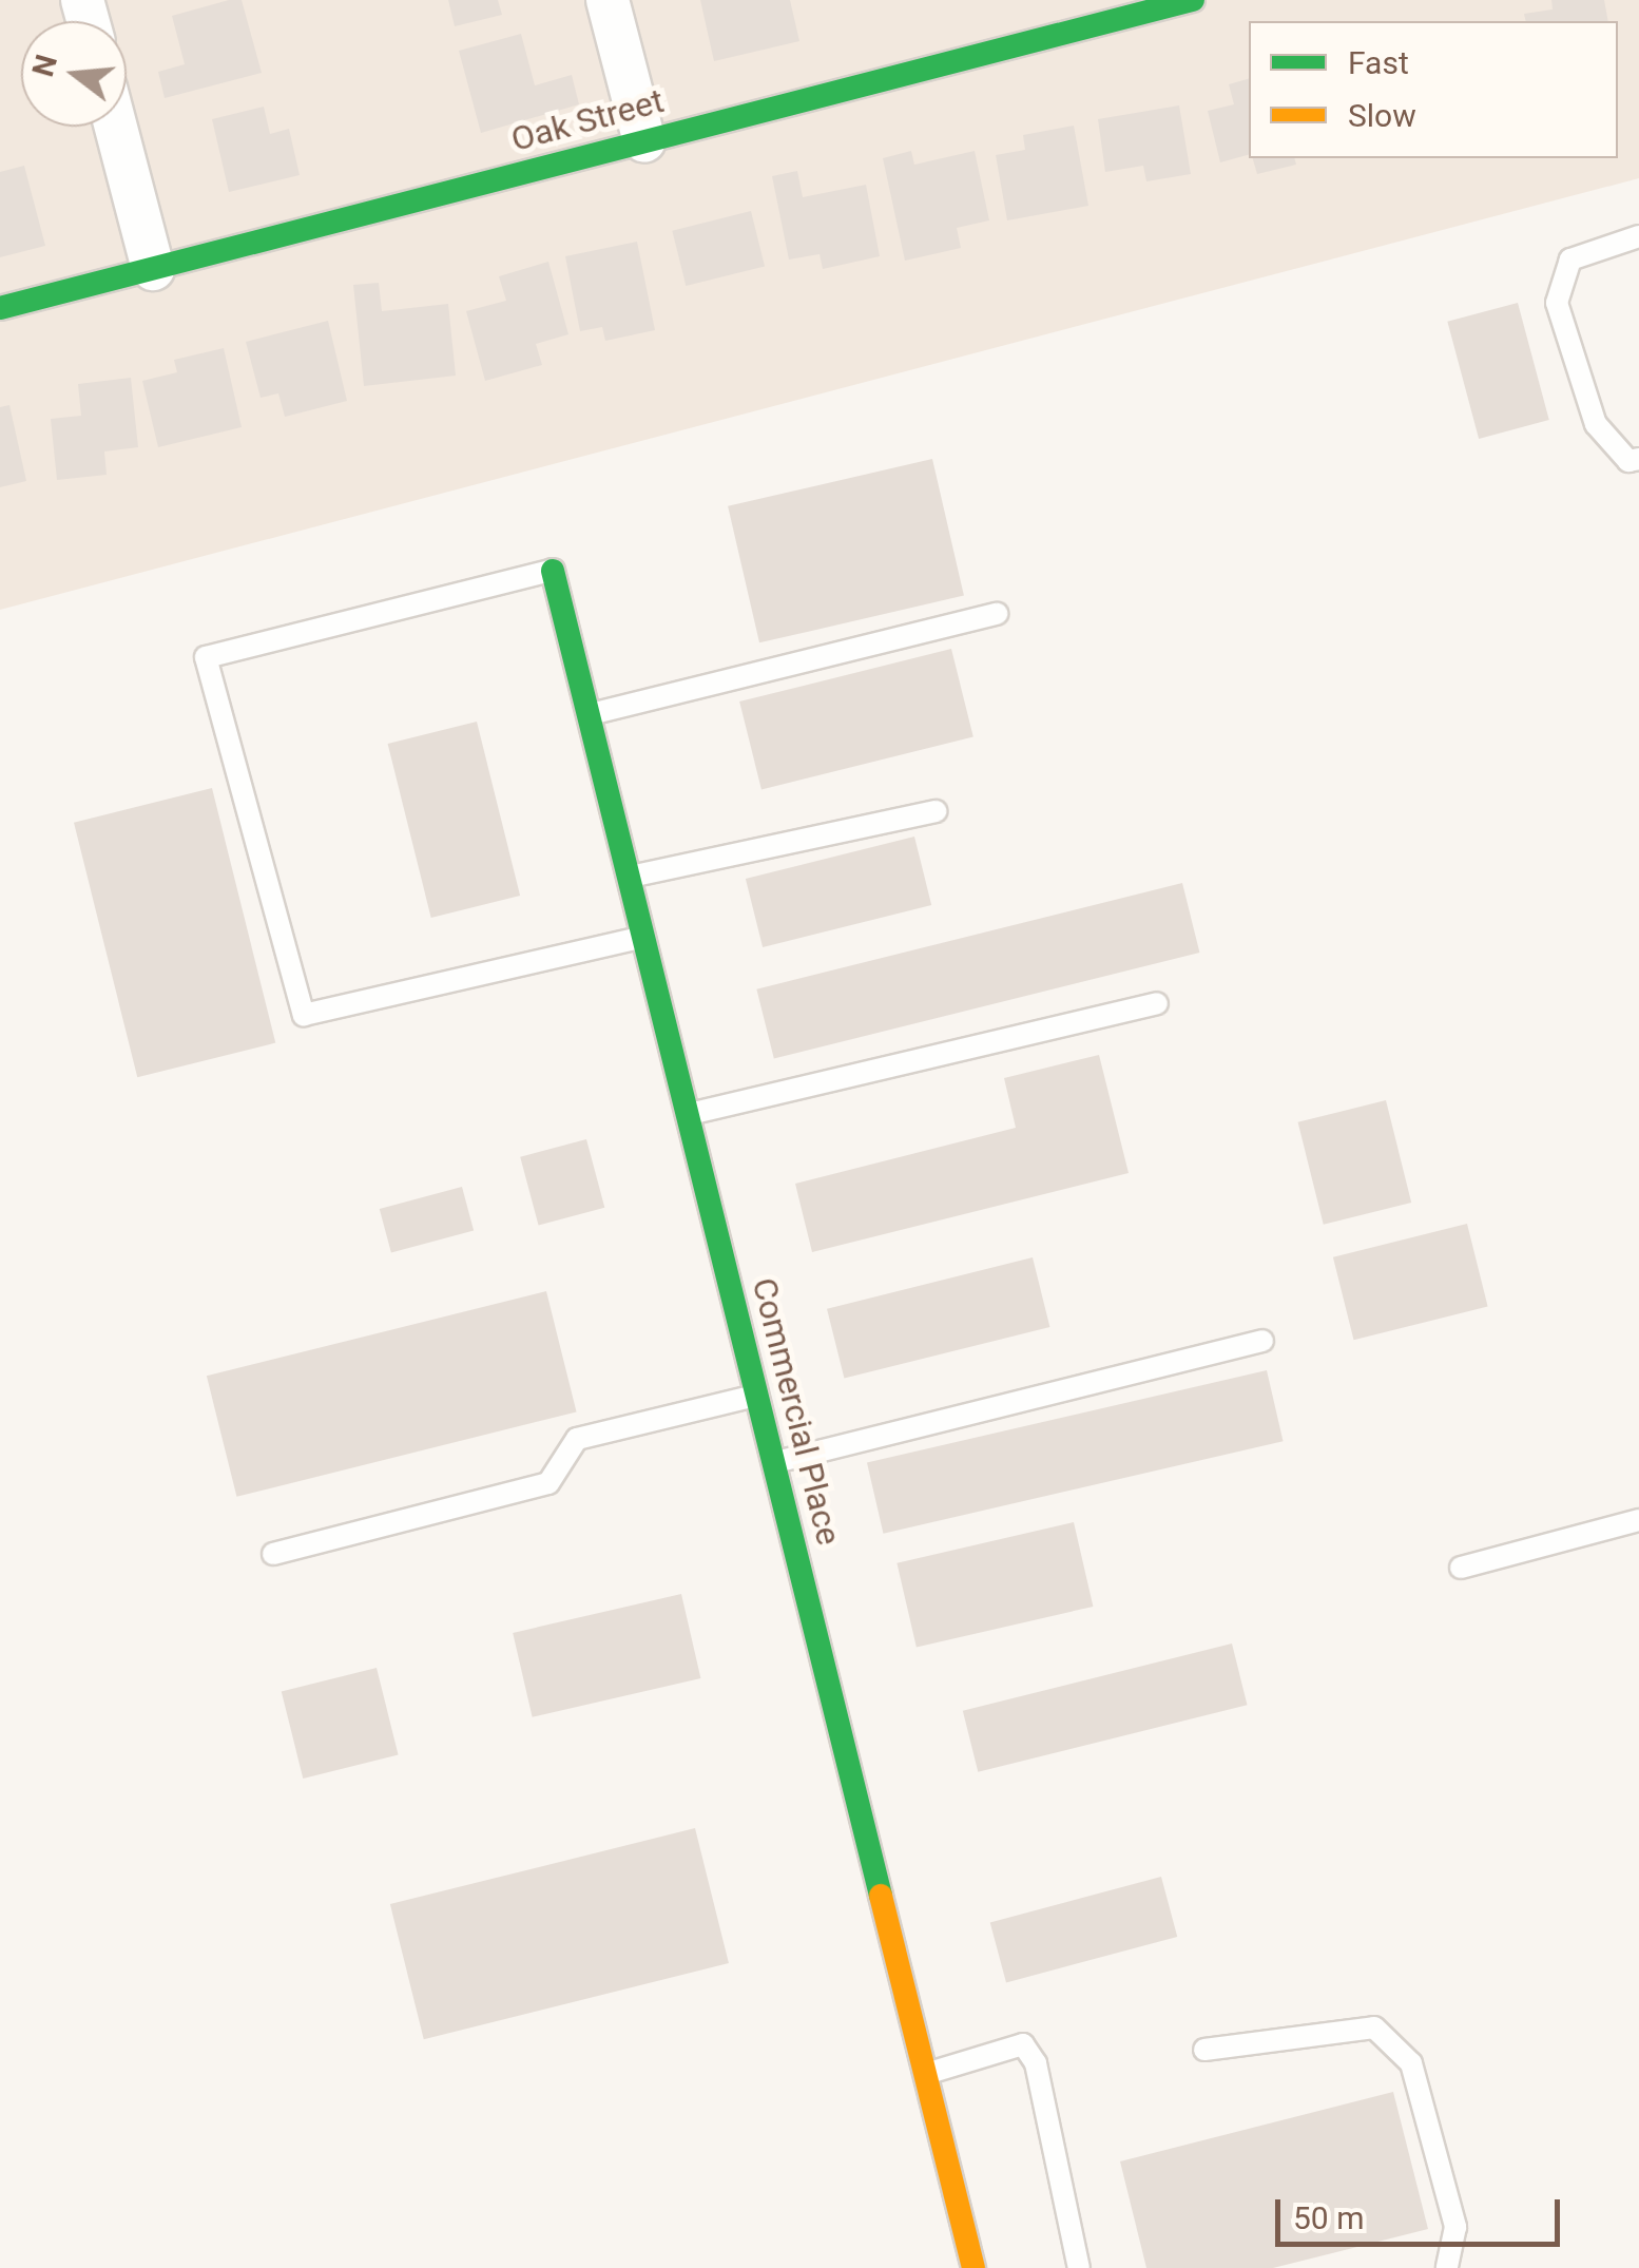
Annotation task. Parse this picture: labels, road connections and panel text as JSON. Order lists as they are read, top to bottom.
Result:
{
  "streets": {
    "street": ["Oak Street", "Commercial Place"]
  },
  "legend": ["Fast", "Slow"],
  "scale_bar": "50 m",
  "north": "left"
}
